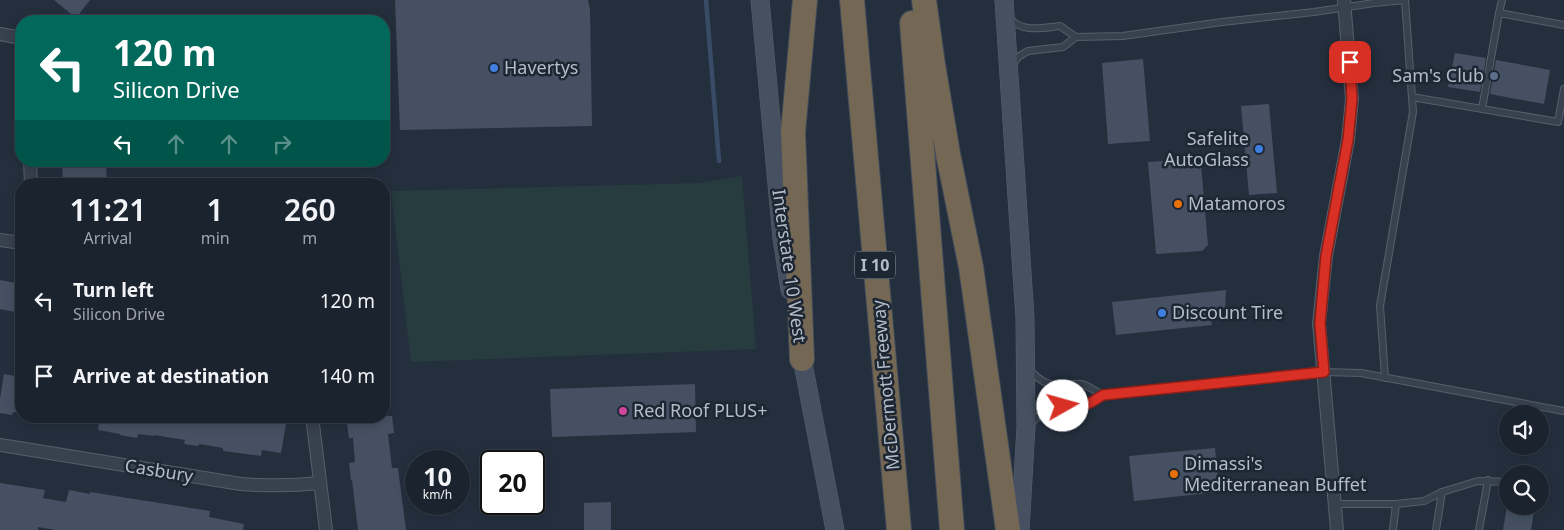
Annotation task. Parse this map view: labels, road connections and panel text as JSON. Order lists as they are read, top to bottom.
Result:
{
  "streets": {
    "highway": ["I 10", "McDermott Freeway"],
    "main road": ["Interstate 10 West"],
    "street": ["Casbury"]
  },
  "places": [
    "Havertys",
    "Sam's Club",
    "Safelite AutoGlass",
    "Matamoros",
    "Discount Tire",
    "Red Roof PLUS+",
    "Dimassi's Mediterranean Buffet"
  ],
  "page": {
    "turn": ["120 m", "Silicon Drive"],
    "eta": [
      "11:21",
      "Arrival",
      "1",
      "min",
      "260",
      "m"
    ],
    "list": [
      {
        "name": "Turn left",
        "note": "Silicon Drive",
        "value": "120 m"
      },
      {
        "name": "Arrive at destination",
        "value": "140 m"
      }
    ],
    "speed": "10 km/h",
    "limit": "20"
  }
}
